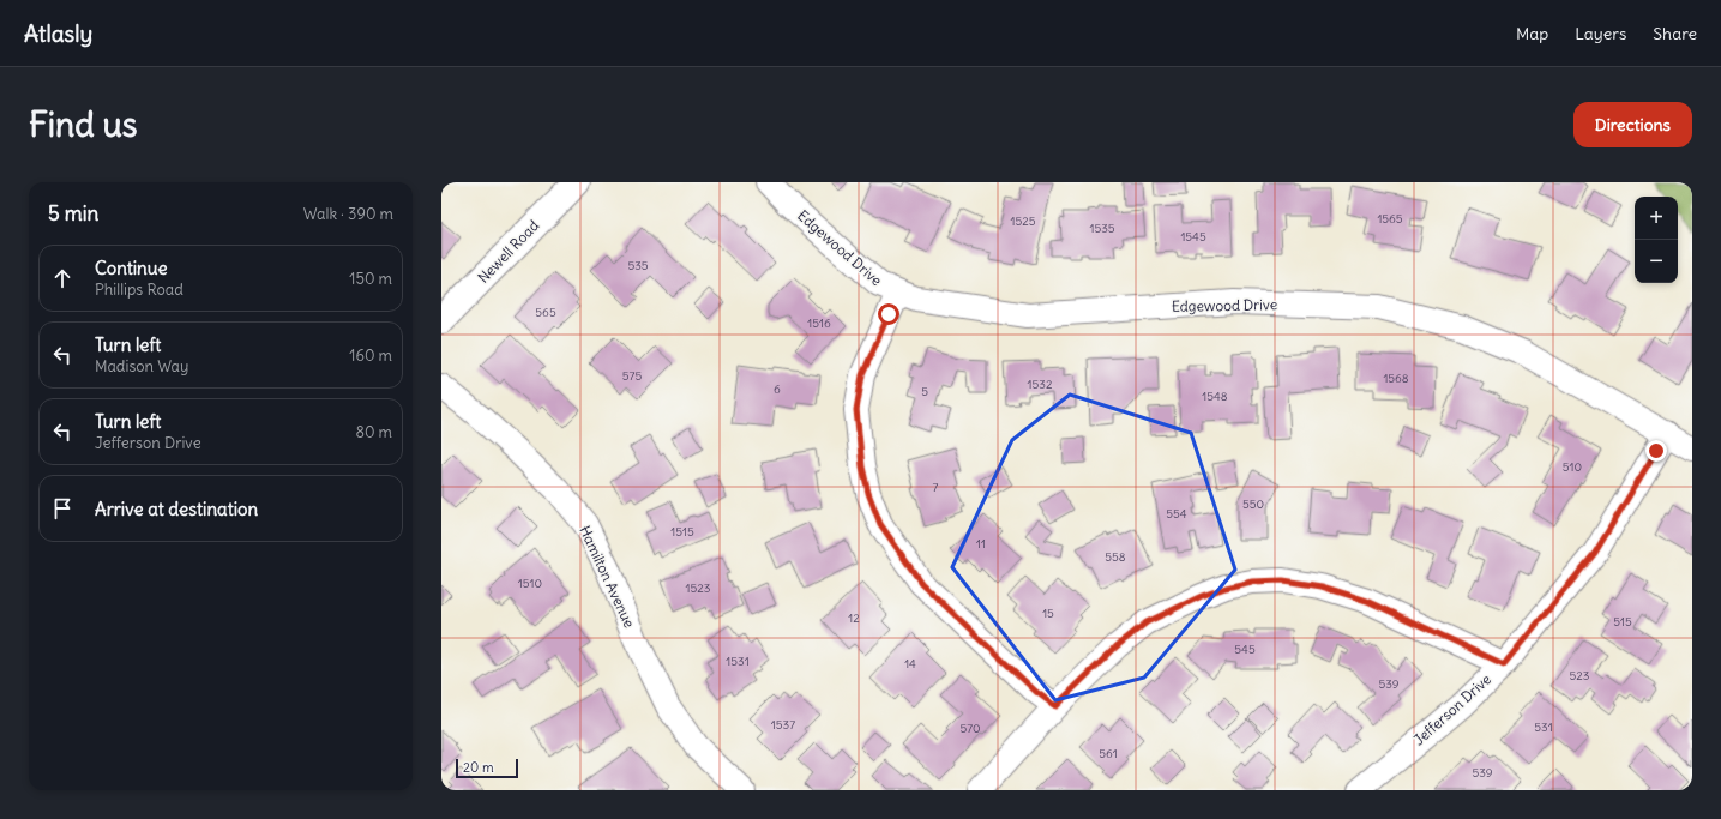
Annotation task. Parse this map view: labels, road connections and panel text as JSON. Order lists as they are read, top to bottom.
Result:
{
  "streets": {
    "street": [
      "Edgewood Drive",
      "Newell Road",
      "Hamilton Avenue",
      "Jefferson Drive"
    ]
  },
  "crossings": [
    ["Edgewood Drive", "Jefferson Drive"]
  ],
  "house_numbers": [
    "1565",
    "1525",
    "1535",
    "1545",
    "535",
    "565",
    "1516",
    "575",
    "1568",
    "1532",
    "6",
    "5",
    "1548",
    "510",
    "7",
    "550",
    "554",
    "1515",
    "11",
    "558",
    "1510",
    "1523",
    "15",
    "12",
    "515",
    "545",
    "1531",
    "14",
    "523",
    "539",
    "1537",
    "531",
    "570",
    "561",
    "539"
  ],
  "scale_bar": "20 m",
  "page": {
    "header": "Atlasly",
    "nav": ["Map", "Layers", "Share"],
    "buttons": "Directions",
    "title": "Find us",
    "heading": ["5 min", "Walk · 390 m"],
    "map_buttons": ["+", "−"],
    "list": [
      ["Continue", "Phillips Road", "150 m"],
      ["Turn left", "Madison Way", "160 m"],
      ["Turn left", "Jefferson Drive", "80 m"],
      "Arrive at destination"
    ],
    "scale": "20 m"
  }
}
